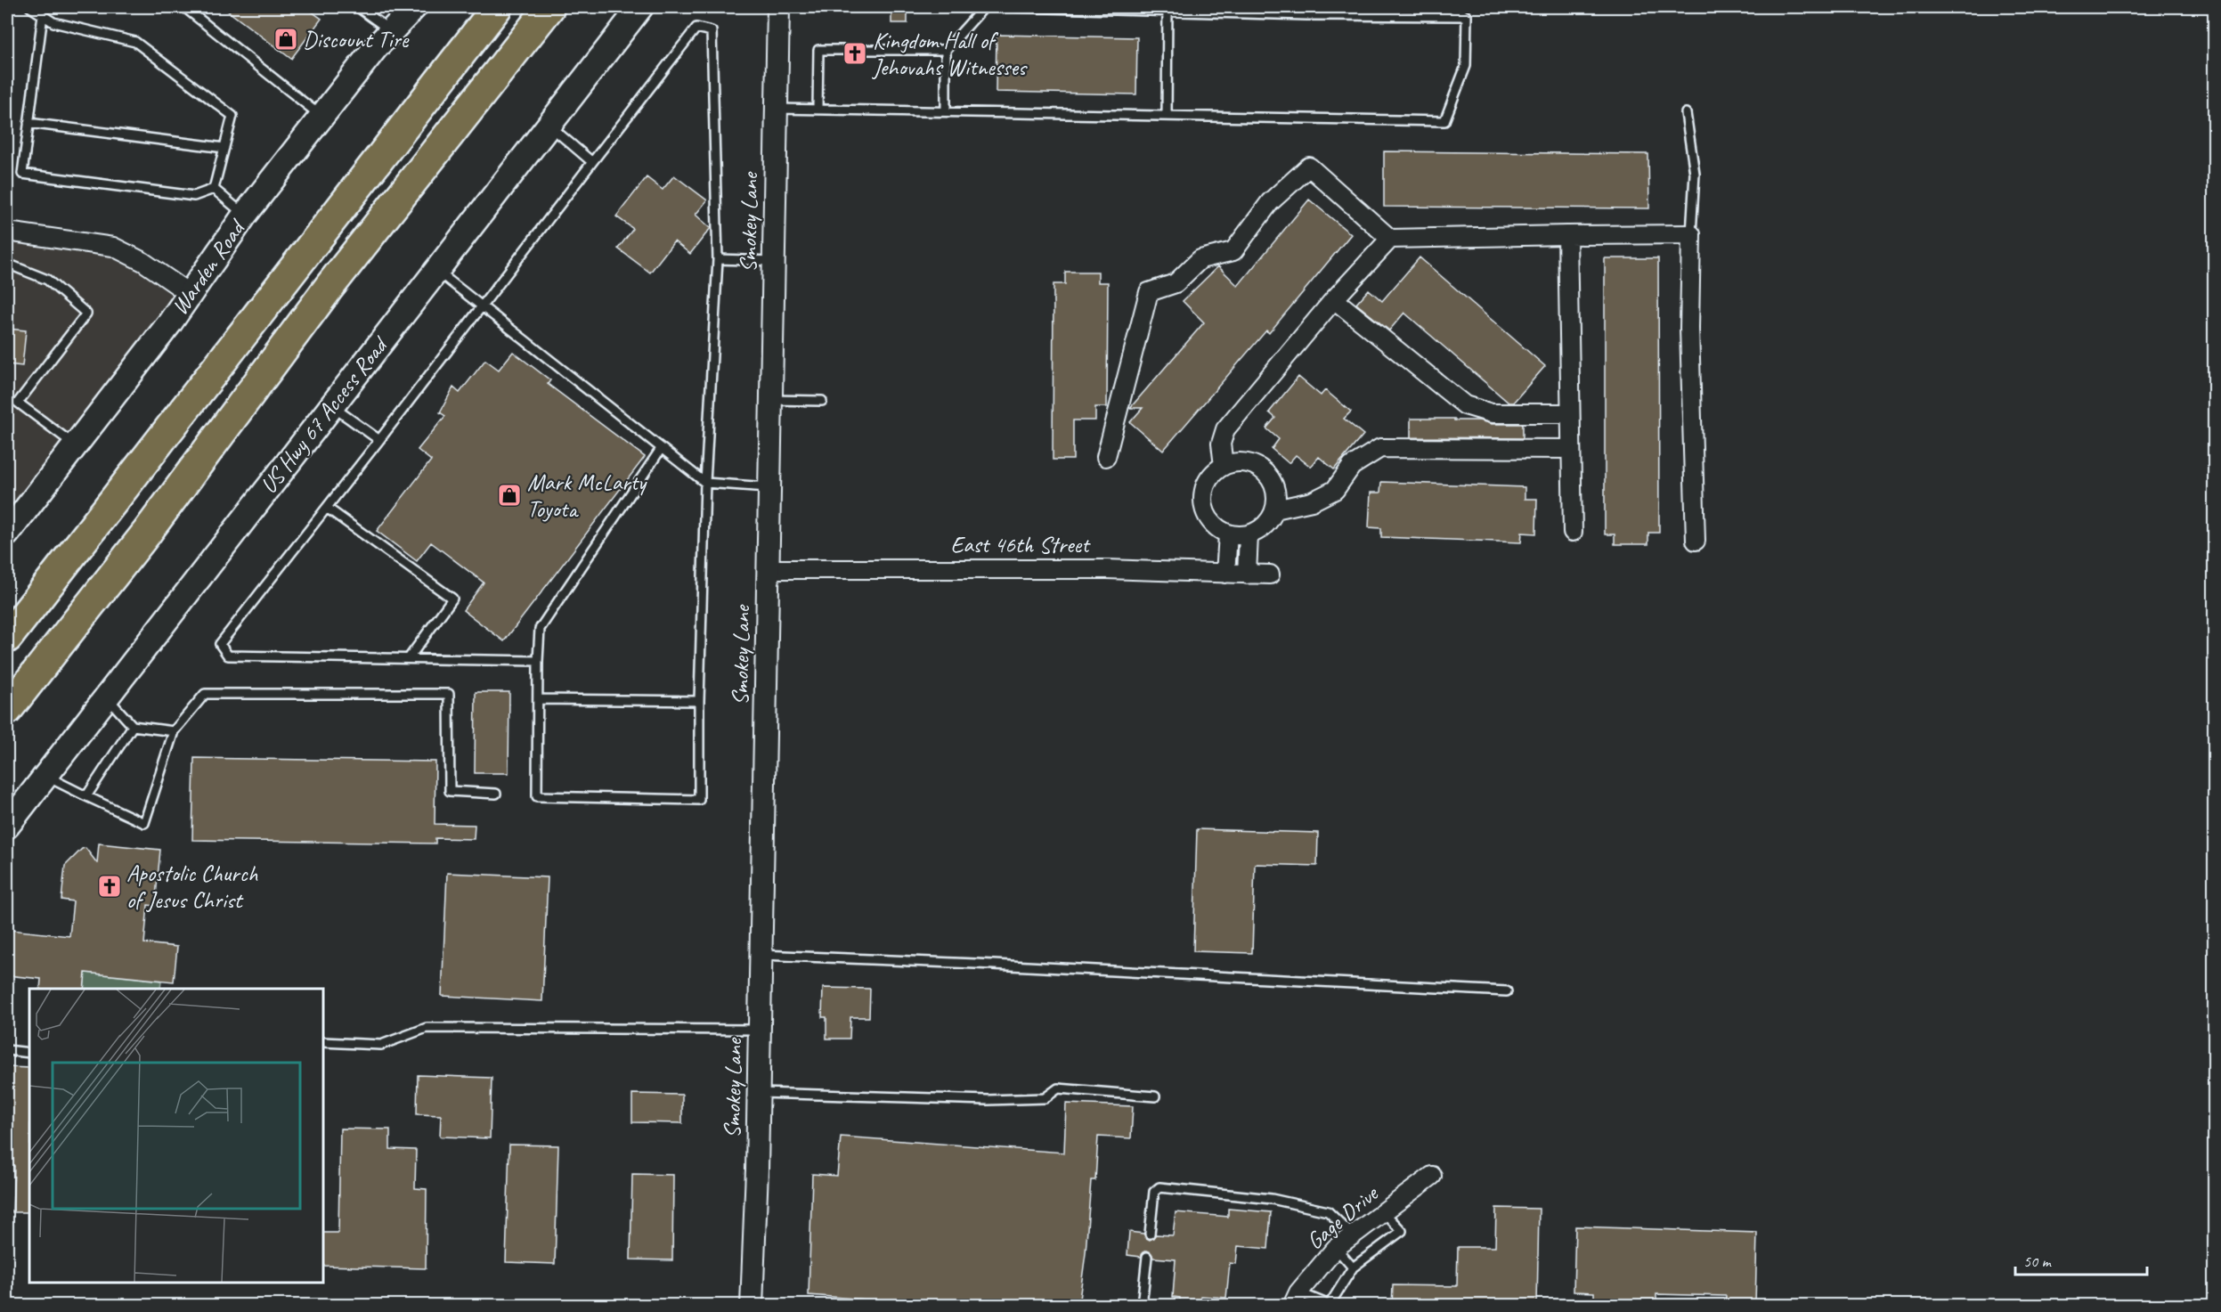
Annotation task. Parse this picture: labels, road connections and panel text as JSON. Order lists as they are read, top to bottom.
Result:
{
  "streets": {
    "main road": ["Warden Road", "US Hwy 67 Access Road"],
    "street": ["Smokey Lane", "East 46th Street", "Gage Drive"]
  },
  "crossings": [
    ["Smokey Lane", "East 46th Street"]
  ],
  "places": {
    "shop": ["Discount Tire", "Mark McLarty Toyota"],
    "church": ["Kingdom Hall of Jehovahs Witnesses", "Apostolic Church of Jesus Christ"]
  },
  "scale_bar": "50 m"
}
